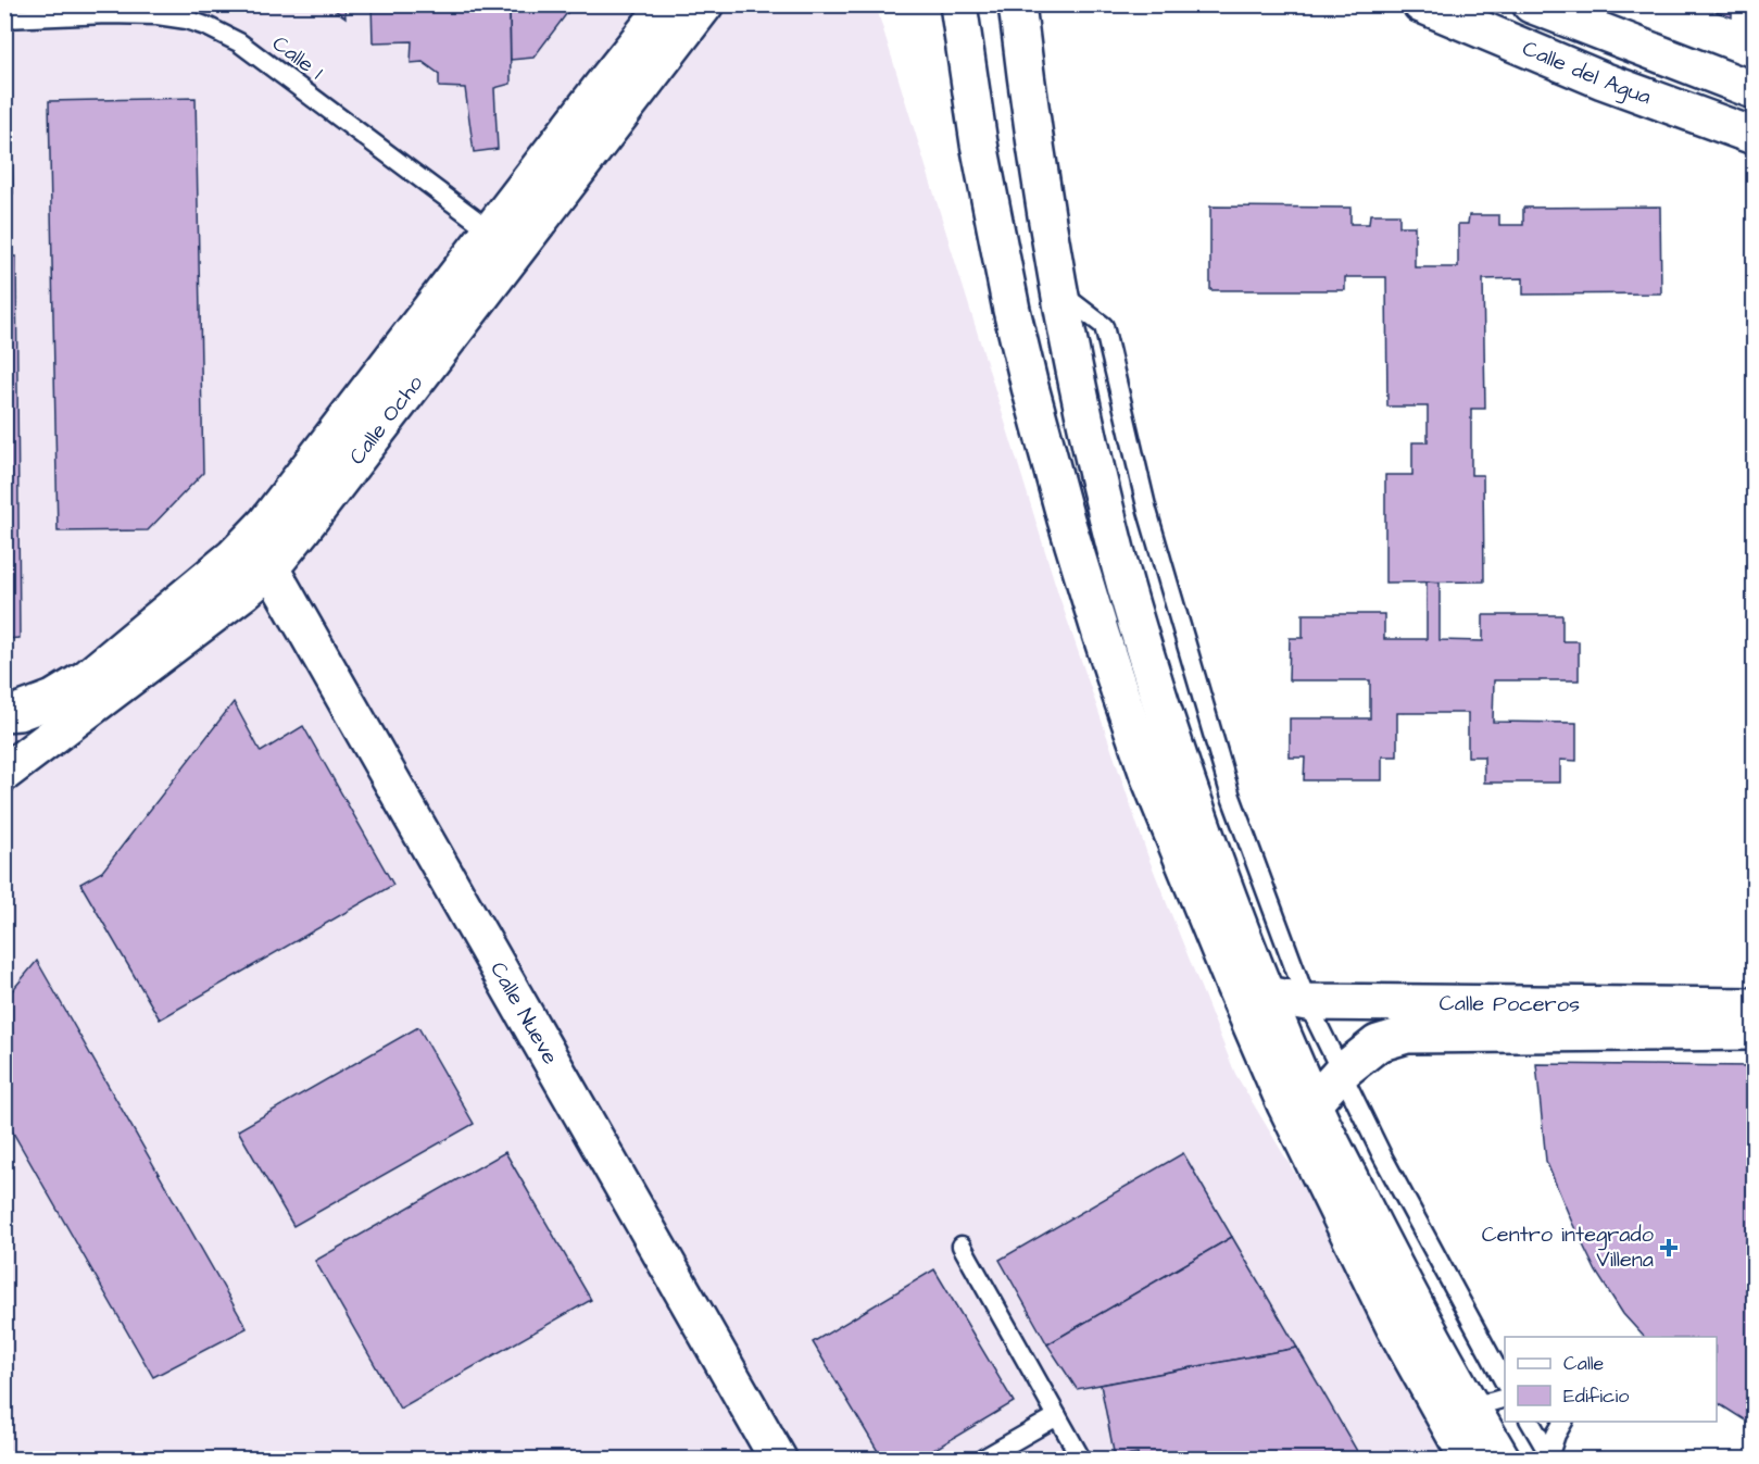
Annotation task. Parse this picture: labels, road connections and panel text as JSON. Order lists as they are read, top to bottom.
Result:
{
  "streets": {
    "street": [
      "Calle del Agua",
      "Calle Ocho",
      "Calle Poceros",
      "Calle Nueve"
    ],
    "lane": ["Calle 1"]
  },
  "crossings": [
    ["Calle 1", "Calle Ocho"],
    ["Calle Ocho", "Calle Nueve"]
  ],
  "places": {
    "health": ["Centro integrado Villena"]
  },
  "legend": ["Calle", "Edificio"]
}
